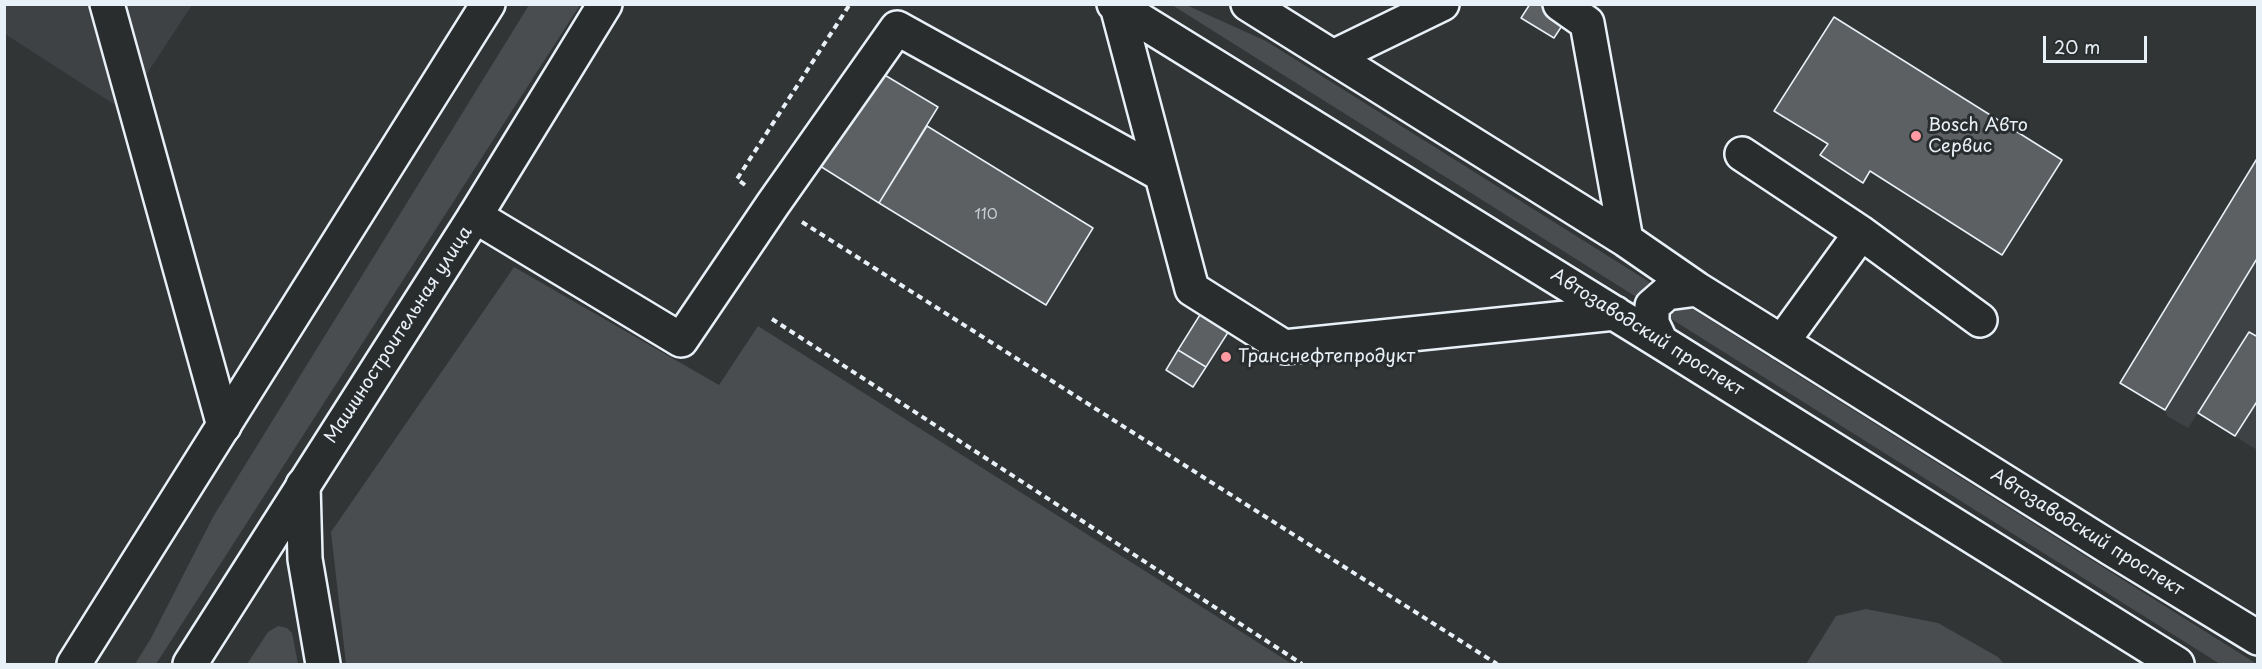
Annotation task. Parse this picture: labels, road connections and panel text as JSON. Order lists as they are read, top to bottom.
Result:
{
  "streets": {
    "street": ["Автозаводский проспект", "Машиностроительная улица"]
  },
  "places": ["Bosch Авто Сервис", "Транснефтепродукт"],
  "house_numbers": ["110"],
  "scale_bar": "20 m"
}
